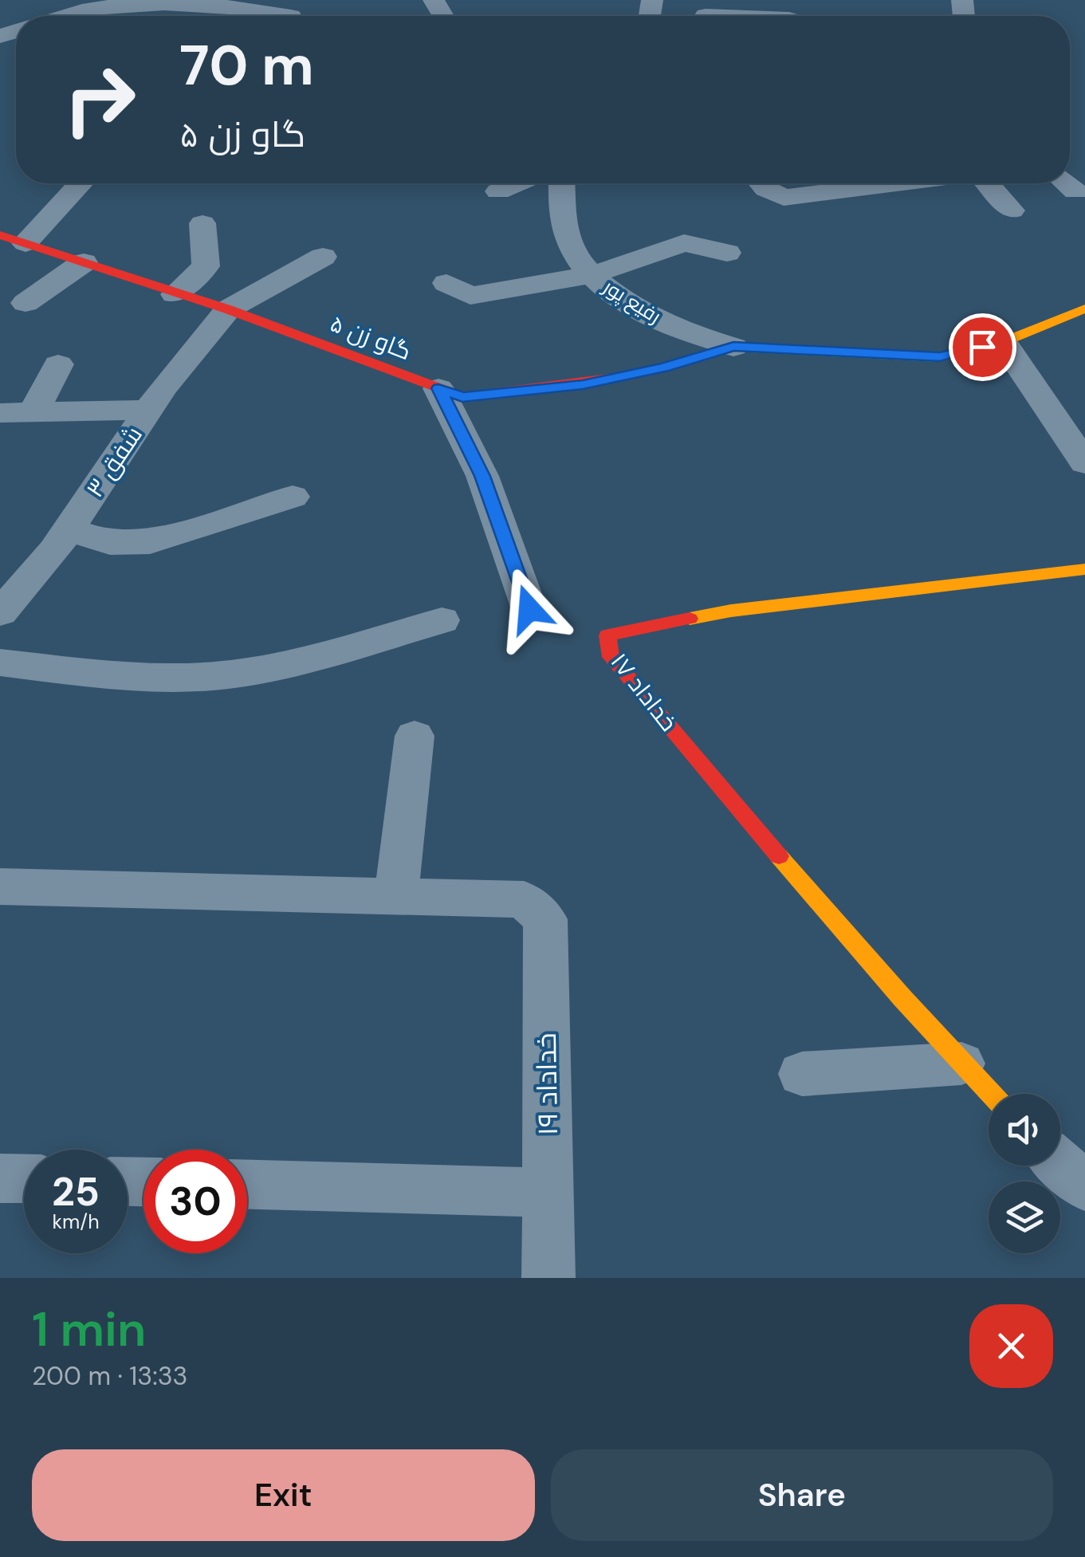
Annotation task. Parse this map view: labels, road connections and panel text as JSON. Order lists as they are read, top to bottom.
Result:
{
  "streets": {
    "street": [
      "رفیع پور",
      "گاو زن ۵",
      "شفق ۳",
      "خداداد ۱۷",
      "خداداد ۱۹"
    ]
  },
  "crossings": [
    ["رفیع پور", "گاو زن ۵"],
    ["گاو زن ۵", "شفق ۳"]
  ],
  "page": {
    "turn": ["70 m", "گاو زن ۵"],
    "speed": "25 km/h",
    "limit": "30",
    "heading": ["1 min", "200 m · 13:33"],
    "buttons": ["Exit", "Share"]
  }
}
